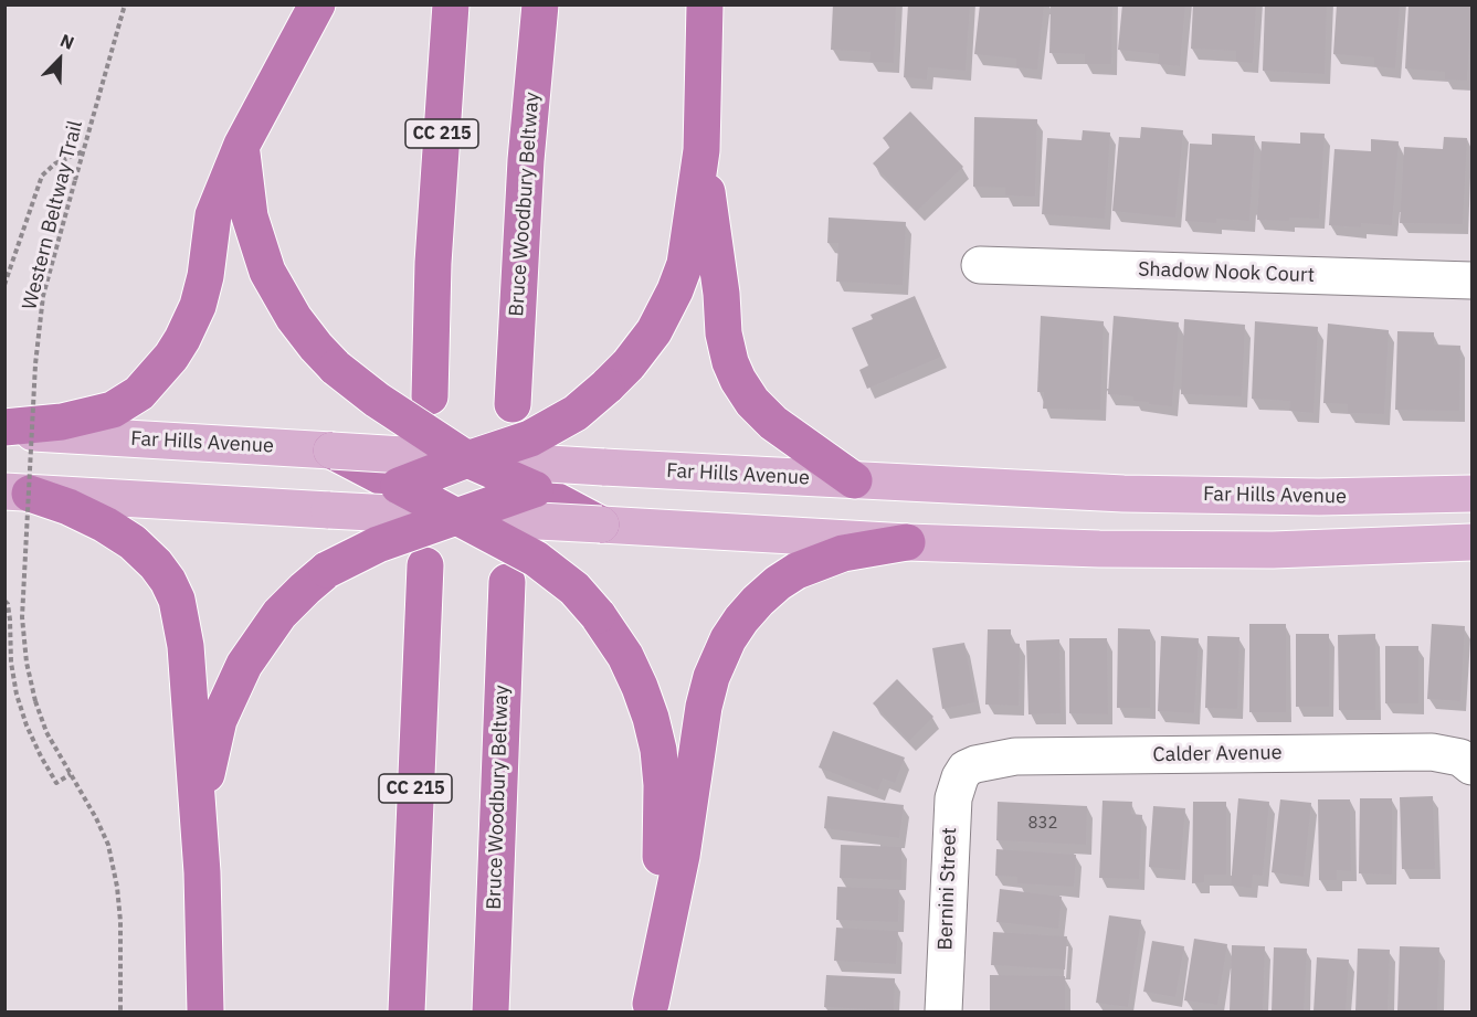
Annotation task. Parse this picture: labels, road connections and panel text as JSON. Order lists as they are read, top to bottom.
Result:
{
  "streets": {
    "highway": ["CC 215", "Bruce Woodbury Beltway"],
    "main road": ["Far Hills Avenue"],
    "street": ["Shadow Nook Court", "Calder Avenue", "Bernini Street"],
    "path": ["Western Beltway Trail"]
  },
  "crossings": [
    ["Calder Avenue", "Bernini Street"]
  ],
  "house_numbers": ["832"],
  "north": "top right"
}
